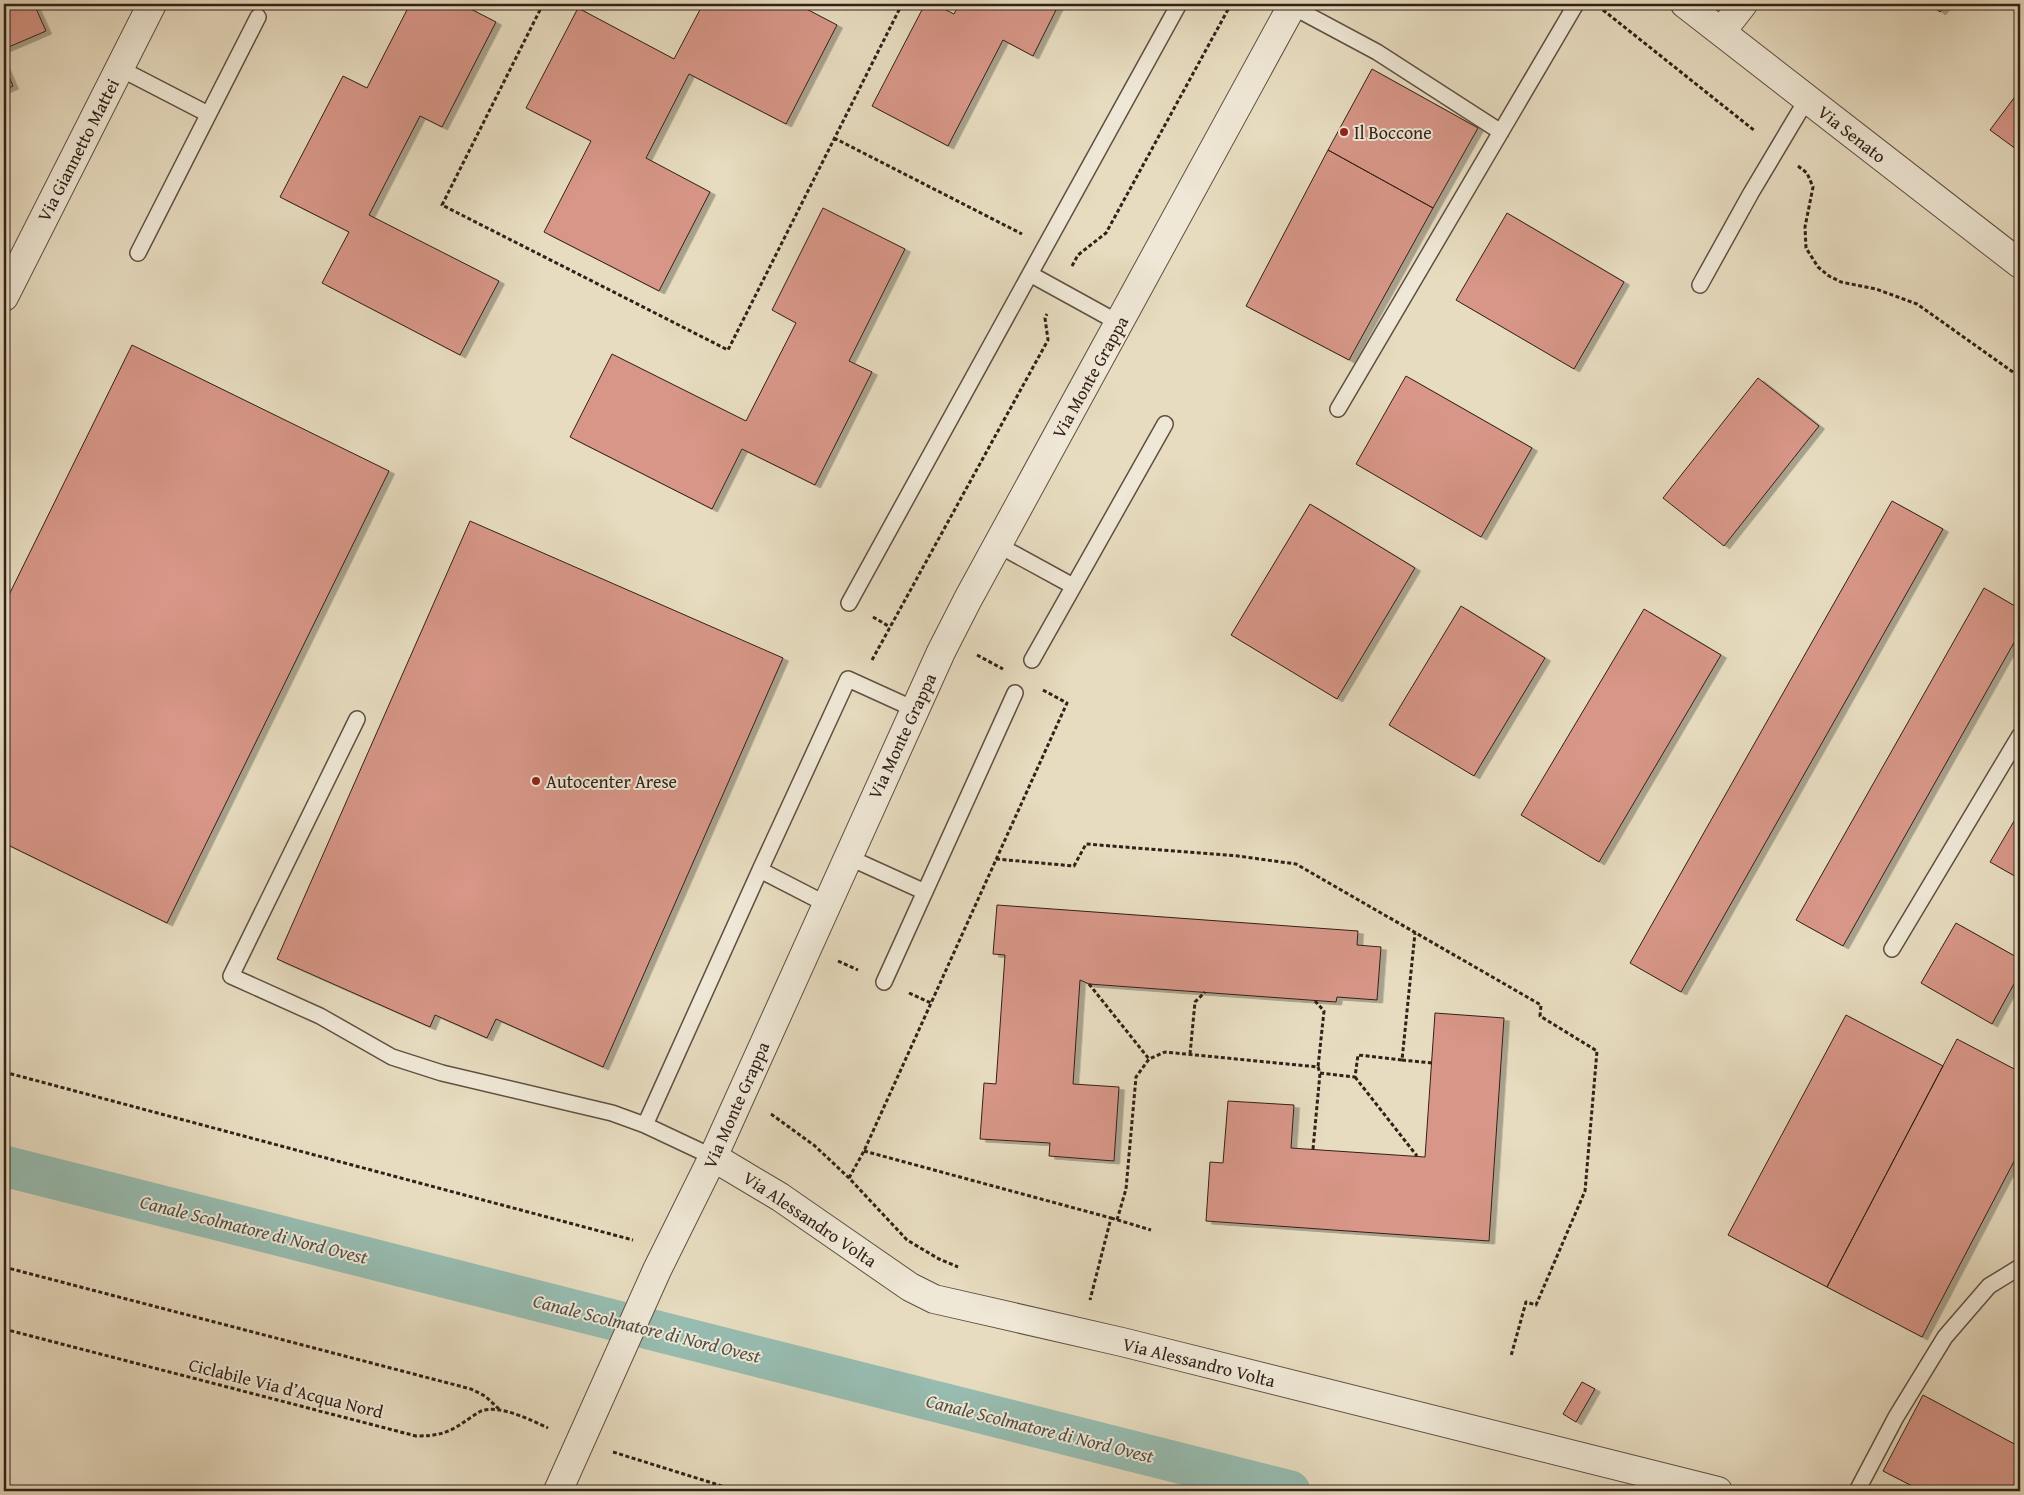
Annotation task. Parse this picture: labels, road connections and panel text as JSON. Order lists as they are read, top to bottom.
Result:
{
  "streets": {
    "street": [
      "Via Senato",
      "Via Giannetto Mattei",
      "Via Monte Grappa",
      "Via Alessandro Volta"
    ],
    "path": ["Ciclabile Via d’Acqua Nord"]
  },
  "crossings": [
    ["Via Monte Grappa", "Via Alessandro Volta"]
  ],
  "water": ["Canale Scolmatore di Nord Ovest"],
  "places": ["Il Boccone", "Autocenter Arese"]
}
